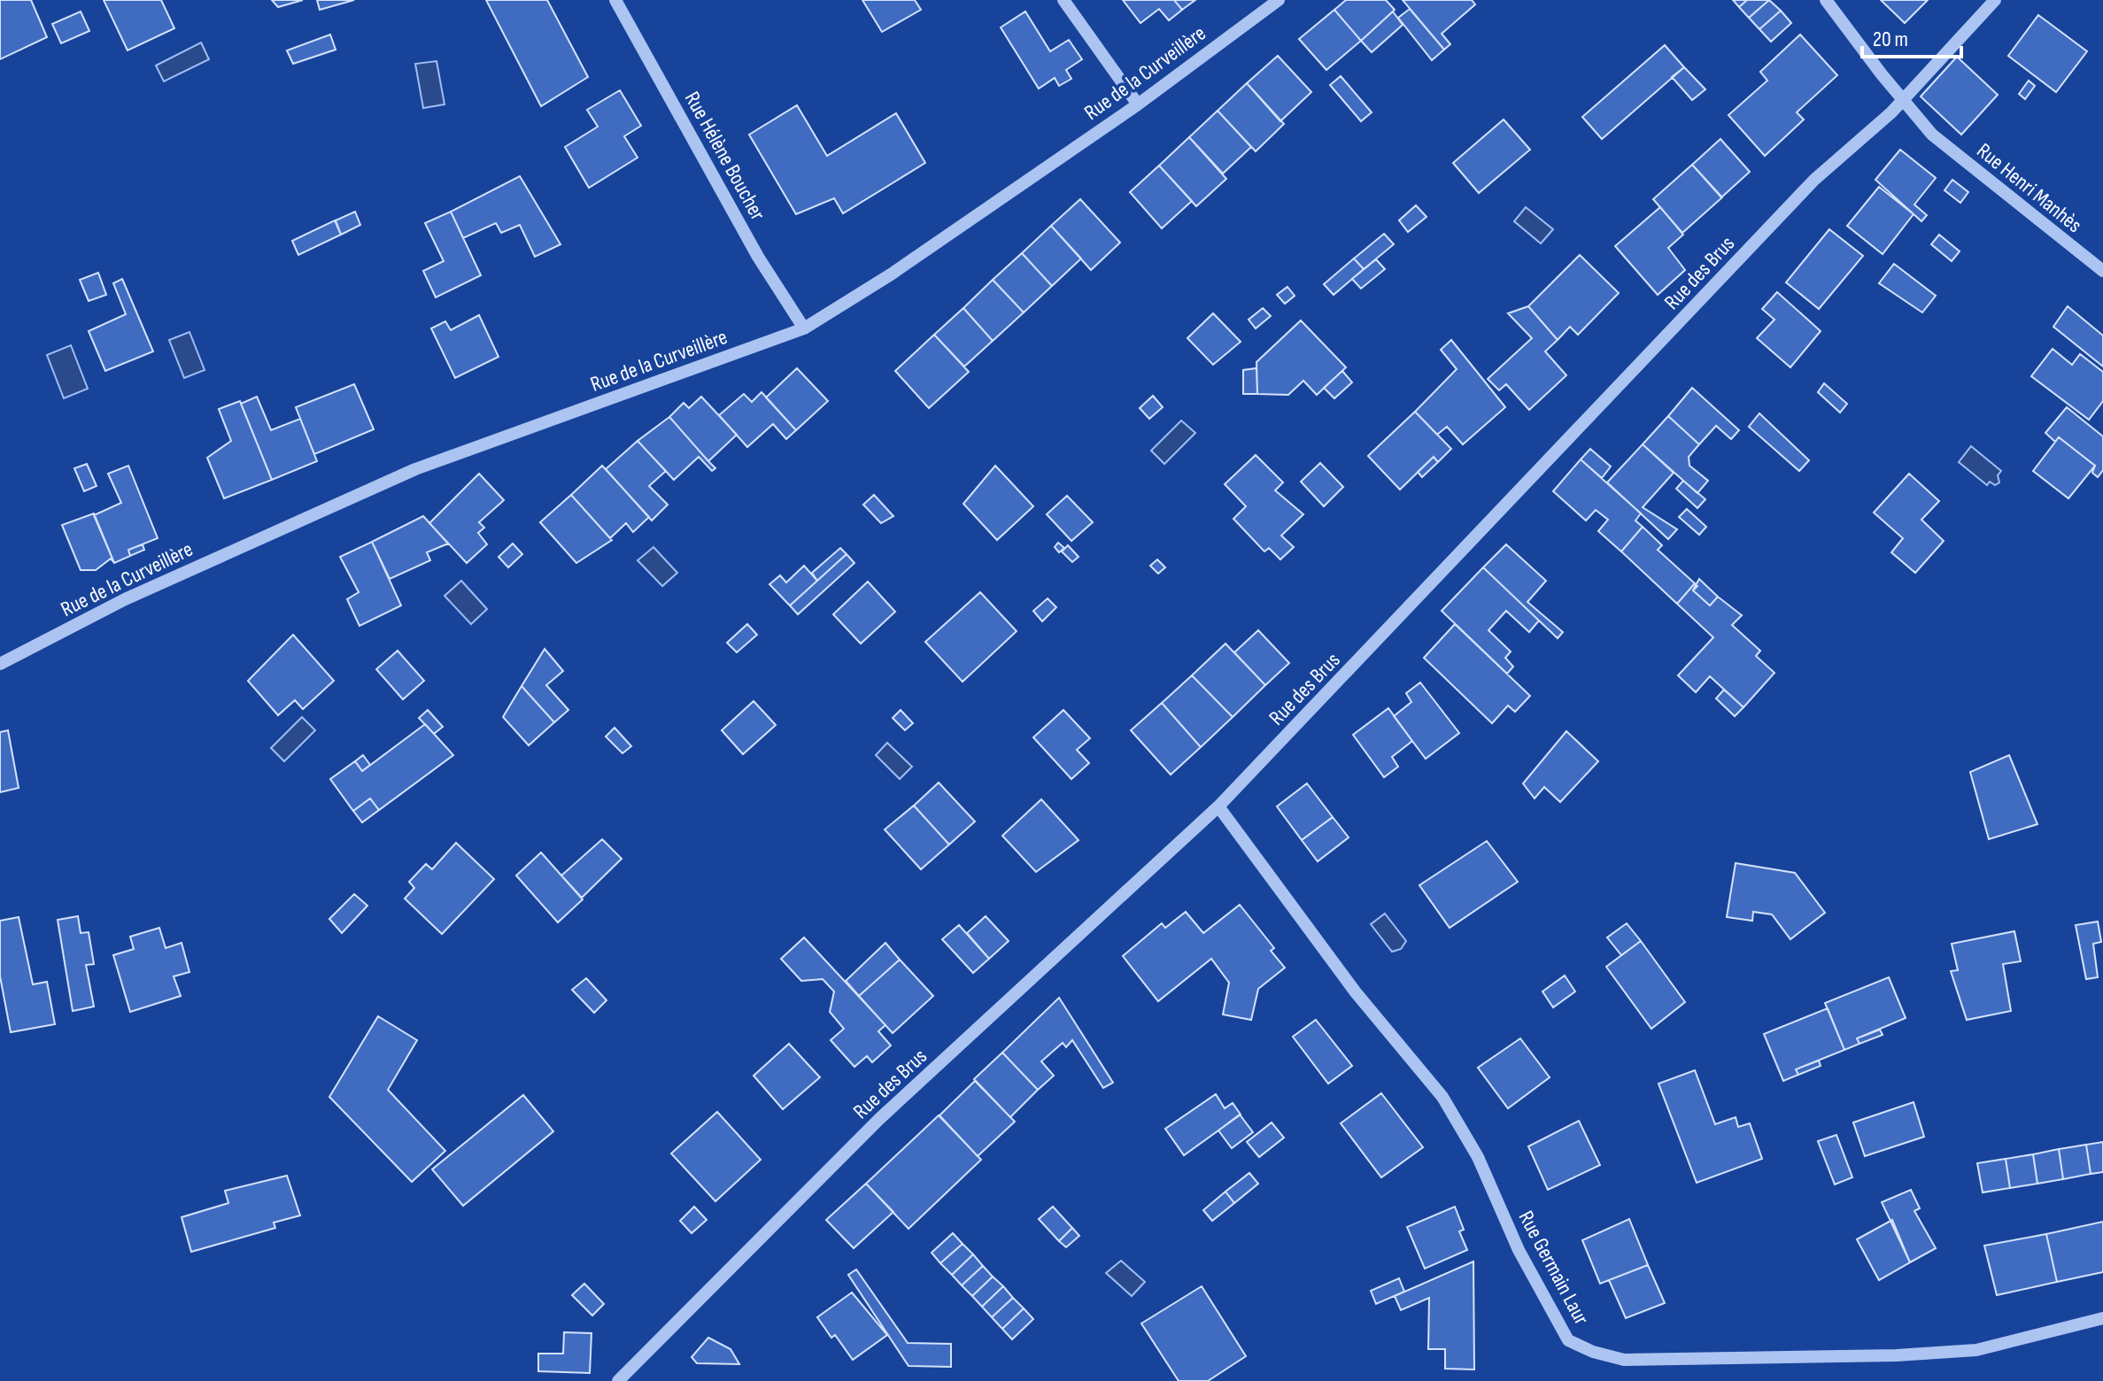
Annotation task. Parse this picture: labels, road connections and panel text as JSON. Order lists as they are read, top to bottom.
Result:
{
  "streets": {
    "street": [
      "Rue de la Curveillère",
      "Rue Hélène Boucher",
      "Rue Henri Manhès",
      "Rue des Brus",
      "Rue Germain Laur"
    ]
  },
  "crossings": [
    ["Rue de la Curveillère", "Rue Hélène Boucher"],
    ["Rue Henri Manhès", "Rue des Brus"],
    ["Rue des Brus", "Rue Germain Laur"]
  ],
  "scale_bar": "20 m"
}
